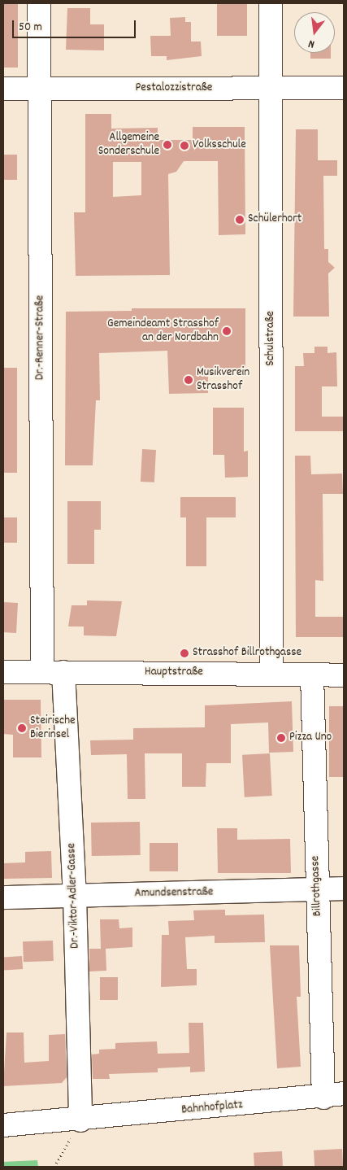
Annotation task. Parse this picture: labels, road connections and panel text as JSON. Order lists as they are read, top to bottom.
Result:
{
  "streets": {
    "street": [
      "Pestalozzistraße",
      "Dr.-Renner-Straße",
      "Schulstraße",
      "Hauptstraße",
      "Billrothgasse",
      "Amundsenstraße",
      "Dr.-Viktor-Adler-Gasse",
      "Bahnhofplatz"
    ]
  },
  "crossings": [
    ["Pestalozzistraße", "Dr.-Renner-Straße"],
    ["Pestalozzistraße", "Schulstraße"],
    ["Dr.-Renner-Straße", "Hauptstraße"],
    ["Dr.-Renner-Straße", "Dr.-Viktor-Adler-Gasse"],
    ["Schulstraße", "Hauptstraße"],
    ["Hauptstraße", "Billrothgasse"],
    ["Hauptstraße", "Dr.-Viktor-Adler-Gasse"],
    ["Billrothgasse", "Amundsenstraße"],
    ["Billrothgasse", "Bahnhofplatz"],
    ["Amundsenstraße", "Dr.-Viktor-Adler-Gasse"],
    ["Dr.-Viktor-Adler-Gasse", "Bahnhofplatz"]
  ],
  "places": [
    "Allgemeine Sonderschule",
    "Volksschule",
    "Schülerhort",
    "Gemeindeamt Strasshof an der Nordbahn",
    "Musikverein Strasshof",
    "Strasshof Billrothgasse",
    "Steirische Bierinsel",
    "Pizza Uno"
  ],
  "scale_bar": "50 m",
  "north": "bottom"
}
